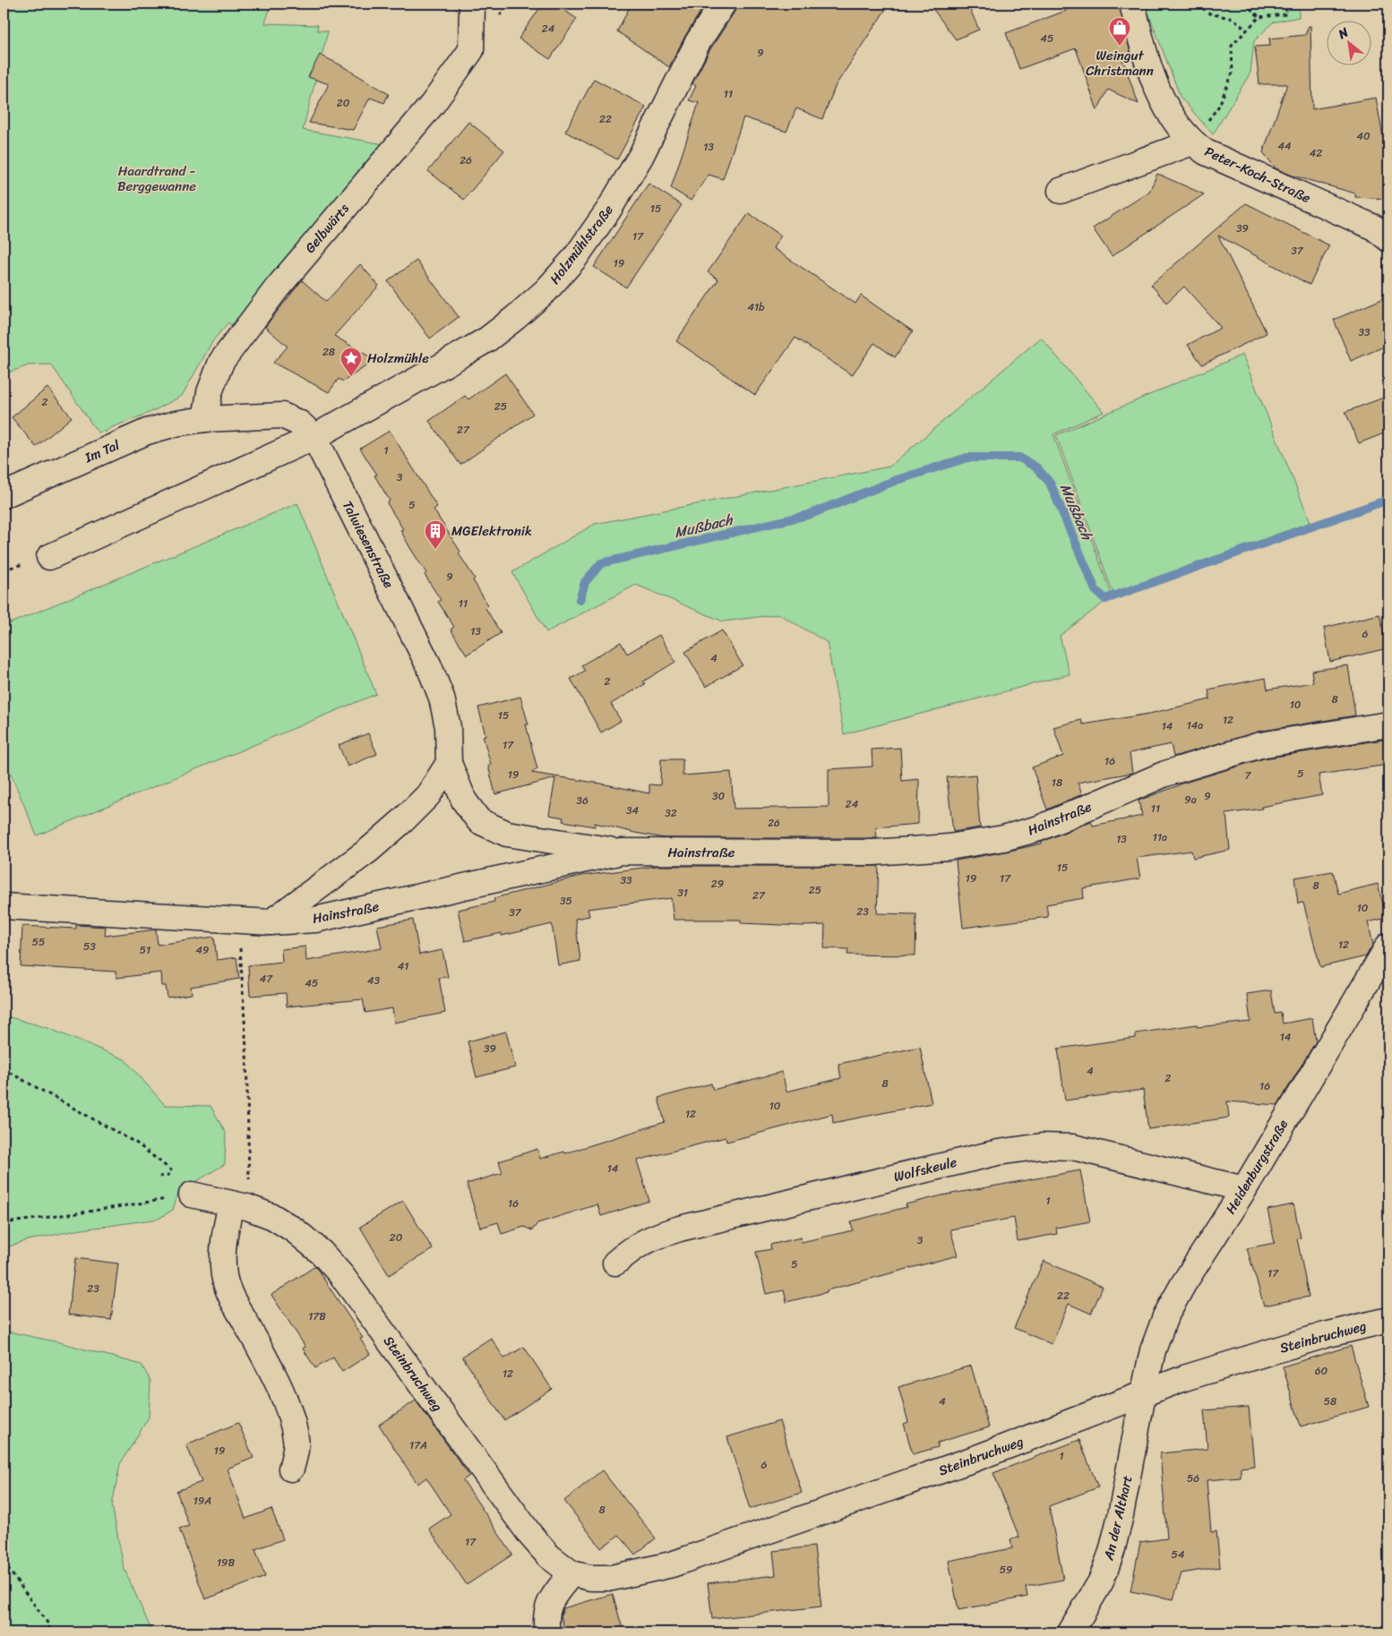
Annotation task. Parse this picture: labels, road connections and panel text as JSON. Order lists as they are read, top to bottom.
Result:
{
  "streets": {
    "street": [
      "Peter-Koch-Straße",
      "Gelbwärts",
      "Holzmühlstraße",
      "Im Tal",
      "Talwiesenstraße",
      "Hainstraße",
      "Heidenburgstraße",
      "Wolfskeule",
      "Steinbruchweg",
      "An der Althart"
    ]
  },
  "crossings": [
    ["Gelbwärts", "Im Tal"],
    ["Gelbwärts", "Talwiesenstraße"],
    ["Holzmühlstraße", "Talwiesenstraße"],
    ["Im Tal", "Talwiesenstraße"],
    ["Talwiesenstraße", "Hainstraße"],
    ["Heidenburgstraße", "Wolfskeule"],
    ["Heidenburgstraße", "Steinbruchweg"],
    ["Heidenburgstraße", "An der Althart"],
    ["Steinbruchweg", "An der Althart"]
  ],
  "water": ["Mußbach"],
  "parks": ["Haardtrand - Berggewanne"],
  "places": {
    "shop": ["Weingut Christmann"],
    "place": ["Holzmühle"],
    "building": ["MGElektronik"]
  },
  "house_numbers": [
    "24",
    "45",
    "9",
    "11",
    "20",
    "22",
    "40",
    "44",
    "13",
    "42",
    "26",
    "15",
    "39",
    "17",
    "37",
    "19",
    "41b",
    "33",
    "28",
    "2",
    "25",
    "27",
    "1",
    "3",
    "5",
    "9",
    "11",
    "13",
    "6",
    "4",
    "2",
    "8",
    "10",
    "15",
    "12",
    "14a",
    "14",
    "17",
    "16",
    "5",
    "19",
    "7",
    "18",
    "30",
    "9",
    "9a",
    "36",
    "24",
    "11",
    "34",
    "32",
    "26",
    "11a",
    "13",
    "15",
    "19",
    "17",
    "33",
    "29",
    "8",
    "25",
    "31",
    "27",
    "35",
    "10",
    "23",
    "37",
    "55",
    "12",
    "53",
    "51",
    "49",
    "41",
    "47",
    "43",
    "45",
    "14",
    "39",
    "4",
    "2",
    "8",
    "16",
    "10",
    "12",
    "14",
    "1",
    "16",
    "20",
    "3",
    "5",
    "17",
    "23",
    "22",
    "17B",
    "60",
    "12",
    "4",
    "58",
    "17A",
    "19",
    "1",
    "6",
    "56",
    "19A",
    "8",
    "17",
    "54",
    "19B",
    "59"
  ],
  "north": "top left"
}
